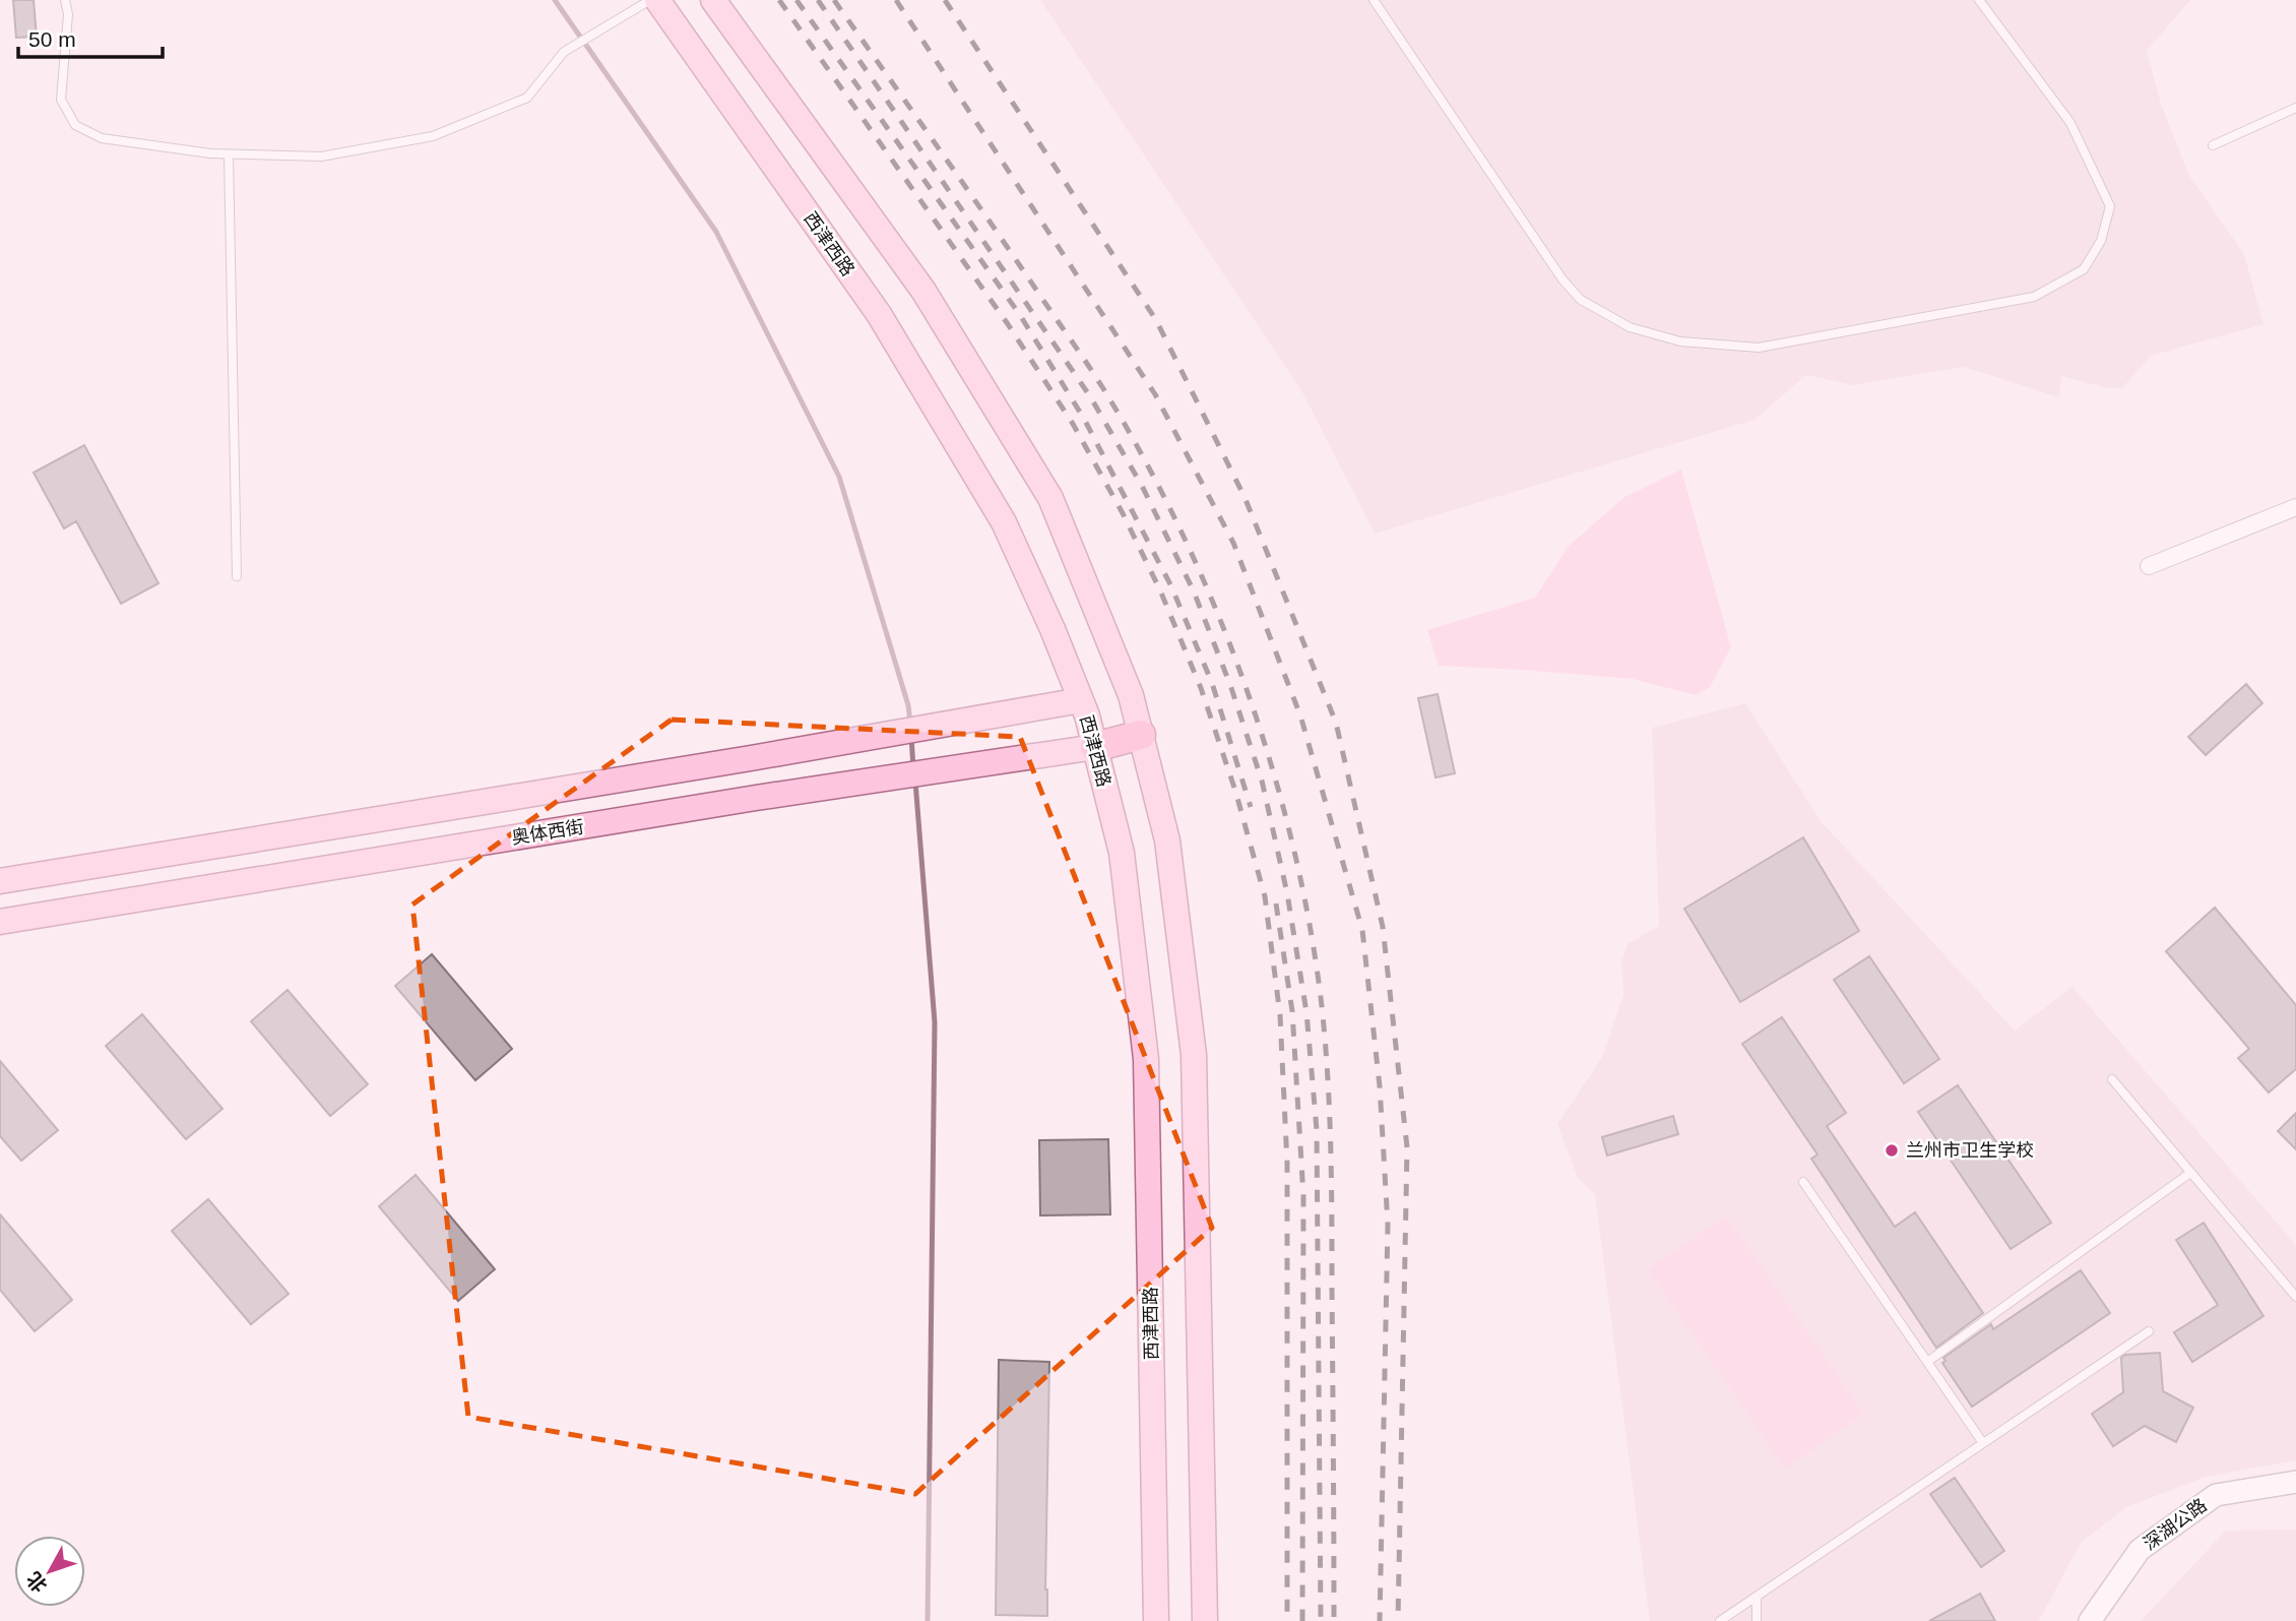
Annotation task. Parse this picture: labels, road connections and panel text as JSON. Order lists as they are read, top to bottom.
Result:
{
  "streets": {
    "main road": ["西津西路", "奥体西街", "深湖公路"]
  },
  "crossings": [
    ["西津西路", "奥体西街"]
  ],
  "places": ["兰州市卫生学校"],
  "scale_bar": "50 m",
  "north": "bottom left"
}
